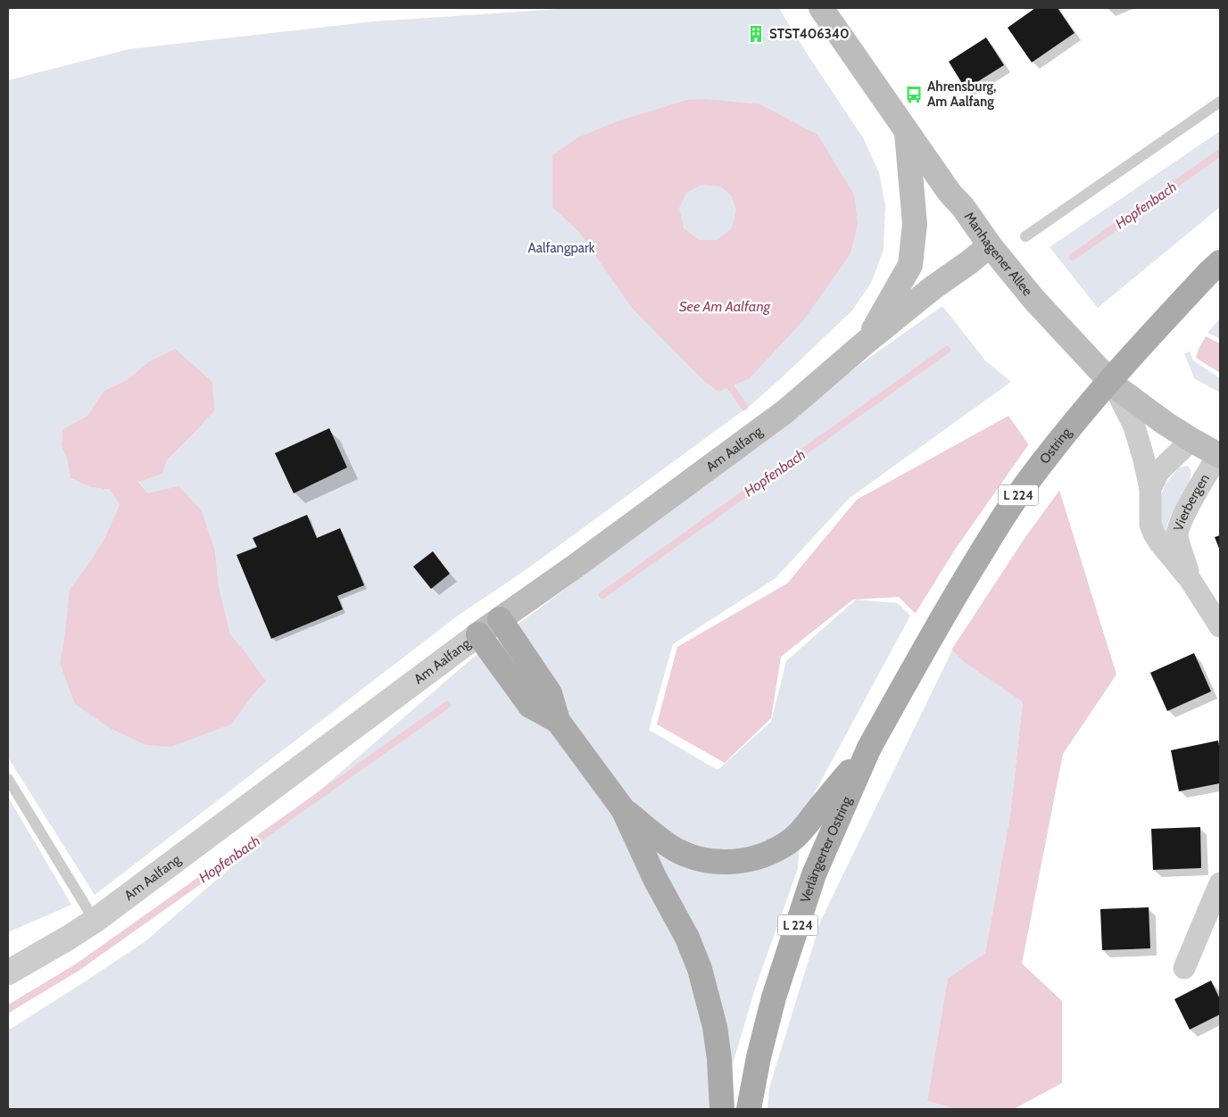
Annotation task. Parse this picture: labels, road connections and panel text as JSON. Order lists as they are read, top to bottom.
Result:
{
  "streets": {
    "main road": [
      "Manhagener Allee",
      "Ostring",
      "Am Aalfang",
      "L 224",
      "Verlängerter Ostring"
    ],
    "street": ["Vierbergen"]
  },
  "crossings": [
    ["Manhagener Allee", "Am Aalfang"],
    ["Manhagener Allee", "Vierbergen"],
    ["Ostring", "Verlängerter Ostring"]
  ],
  "water": ["Hopfenbach", "See Am Aalfang"],
  "parks": ["Aalfangpark"],
  "places": {
    "building": ["STST406340"],
    "bus stop": ["Ahrensburg, Am Aalfang"]
  }
}
